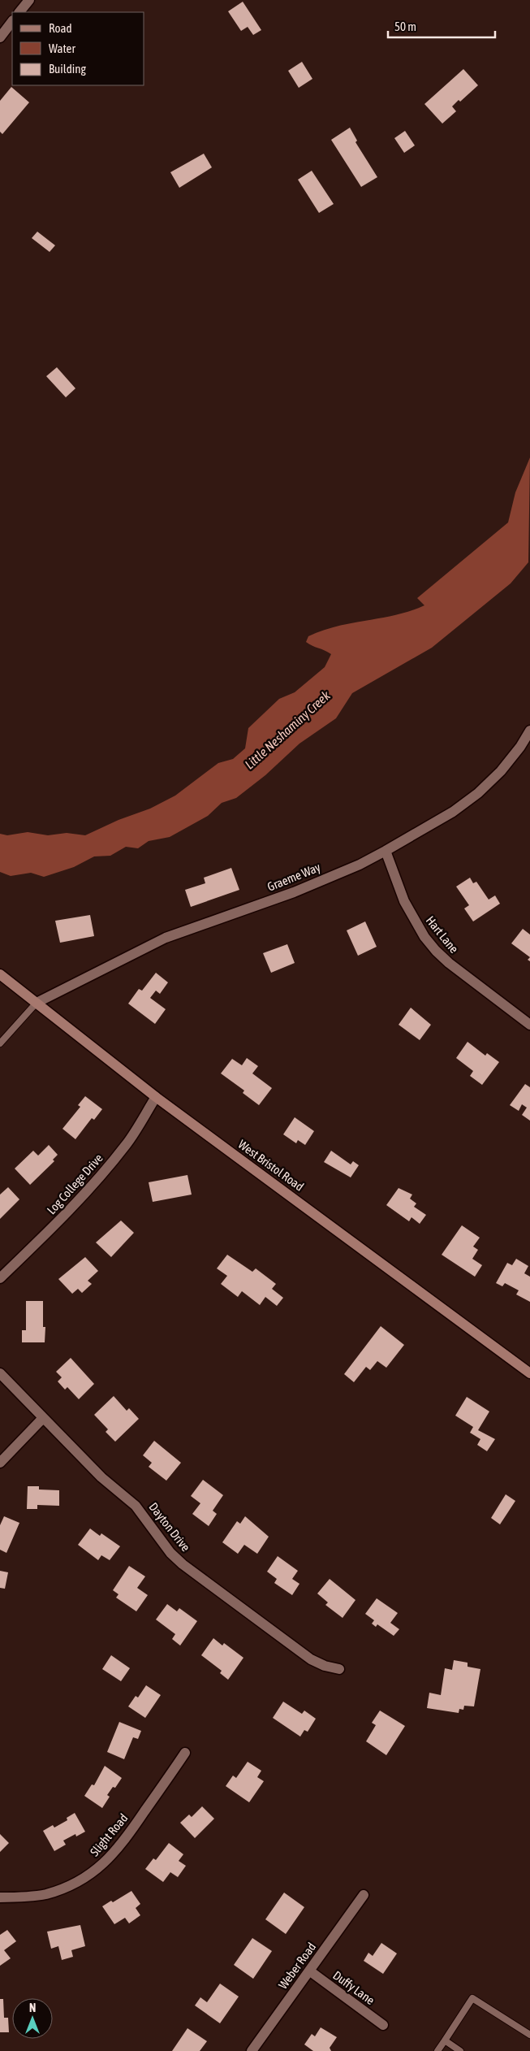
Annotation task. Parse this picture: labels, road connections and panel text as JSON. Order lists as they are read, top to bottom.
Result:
{
  "streets": {
    "main road": ["West Bristol Road"],
    "street": [
      "Graeme Way",
      "Hart Lane",
      "Log College Drive",
      "Dayton Drive",
      "Slight Road",
      "Weber Road",
      "Duffy Lane"
    ]
  },
  "crossings": [
    ["Graeme Way", "Hart Lane"],
    ["Graeme Way", "West Bristol Road"],
    ["West Bristol Road", "Log College Drive"],
    ["Weber Road", "Duffy Lane"]
  ],
  "water": ["Little Neshaminy Creek"],
  "legend": ["Road", "Water", "Building"],
  "scale_bar": "50 m",
  "north": "top"
}
